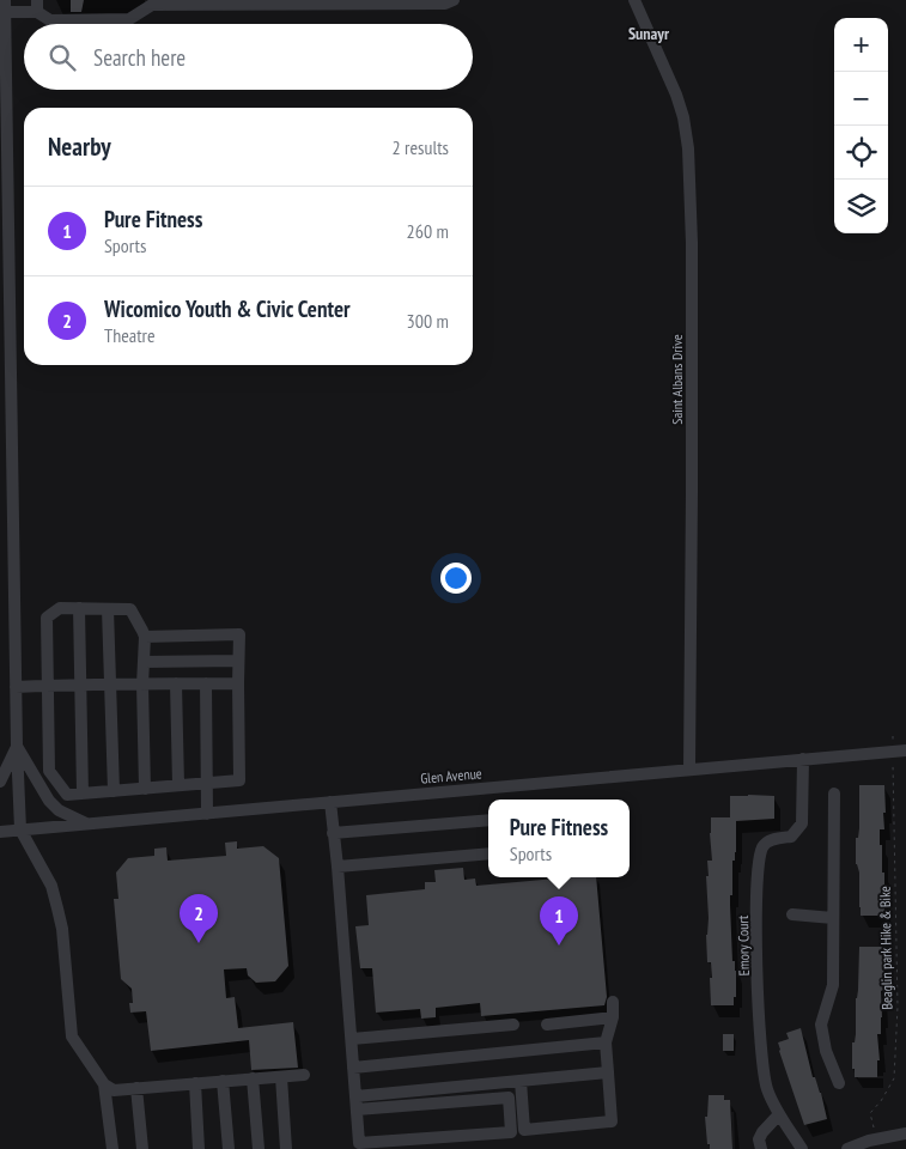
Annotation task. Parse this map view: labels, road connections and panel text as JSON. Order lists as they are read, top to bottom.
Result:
{
  "streets": {
    "street": ["Saint Albans Drive", "Glen Avenue", "Emory Court"],
    "path": ["Beaglin park Hike & Bike"]
  },
  "crossings": [
    ["Saint Albans Drive", "Glen Avenue"],
    ["Glen Avenue", "Emory Court"],
    ["Glen Avenue", "Beaglin park Hike & Bike"]
  ],
  "districts": ["Sunayr"],
  "page": {
    "map_buttons": ["+", "−"],
    "search": "Search here",
    "heading": ["Nearby", "2 results"],
    "list": [
      {
        "mark": "1",
        "name": "Pure Fitness",
        "note": "Sports",
        "value": "260 m"
      },
      {
        "mark": "2",
        "name": "Wicomico Youth & Civic Center",
        "note": "Theatre",
        "value": "300 m"
      }
    ],
    "popup": ["Pure Fitness", "Sports"],
    "pins": ["2", "1"]
  }
}
